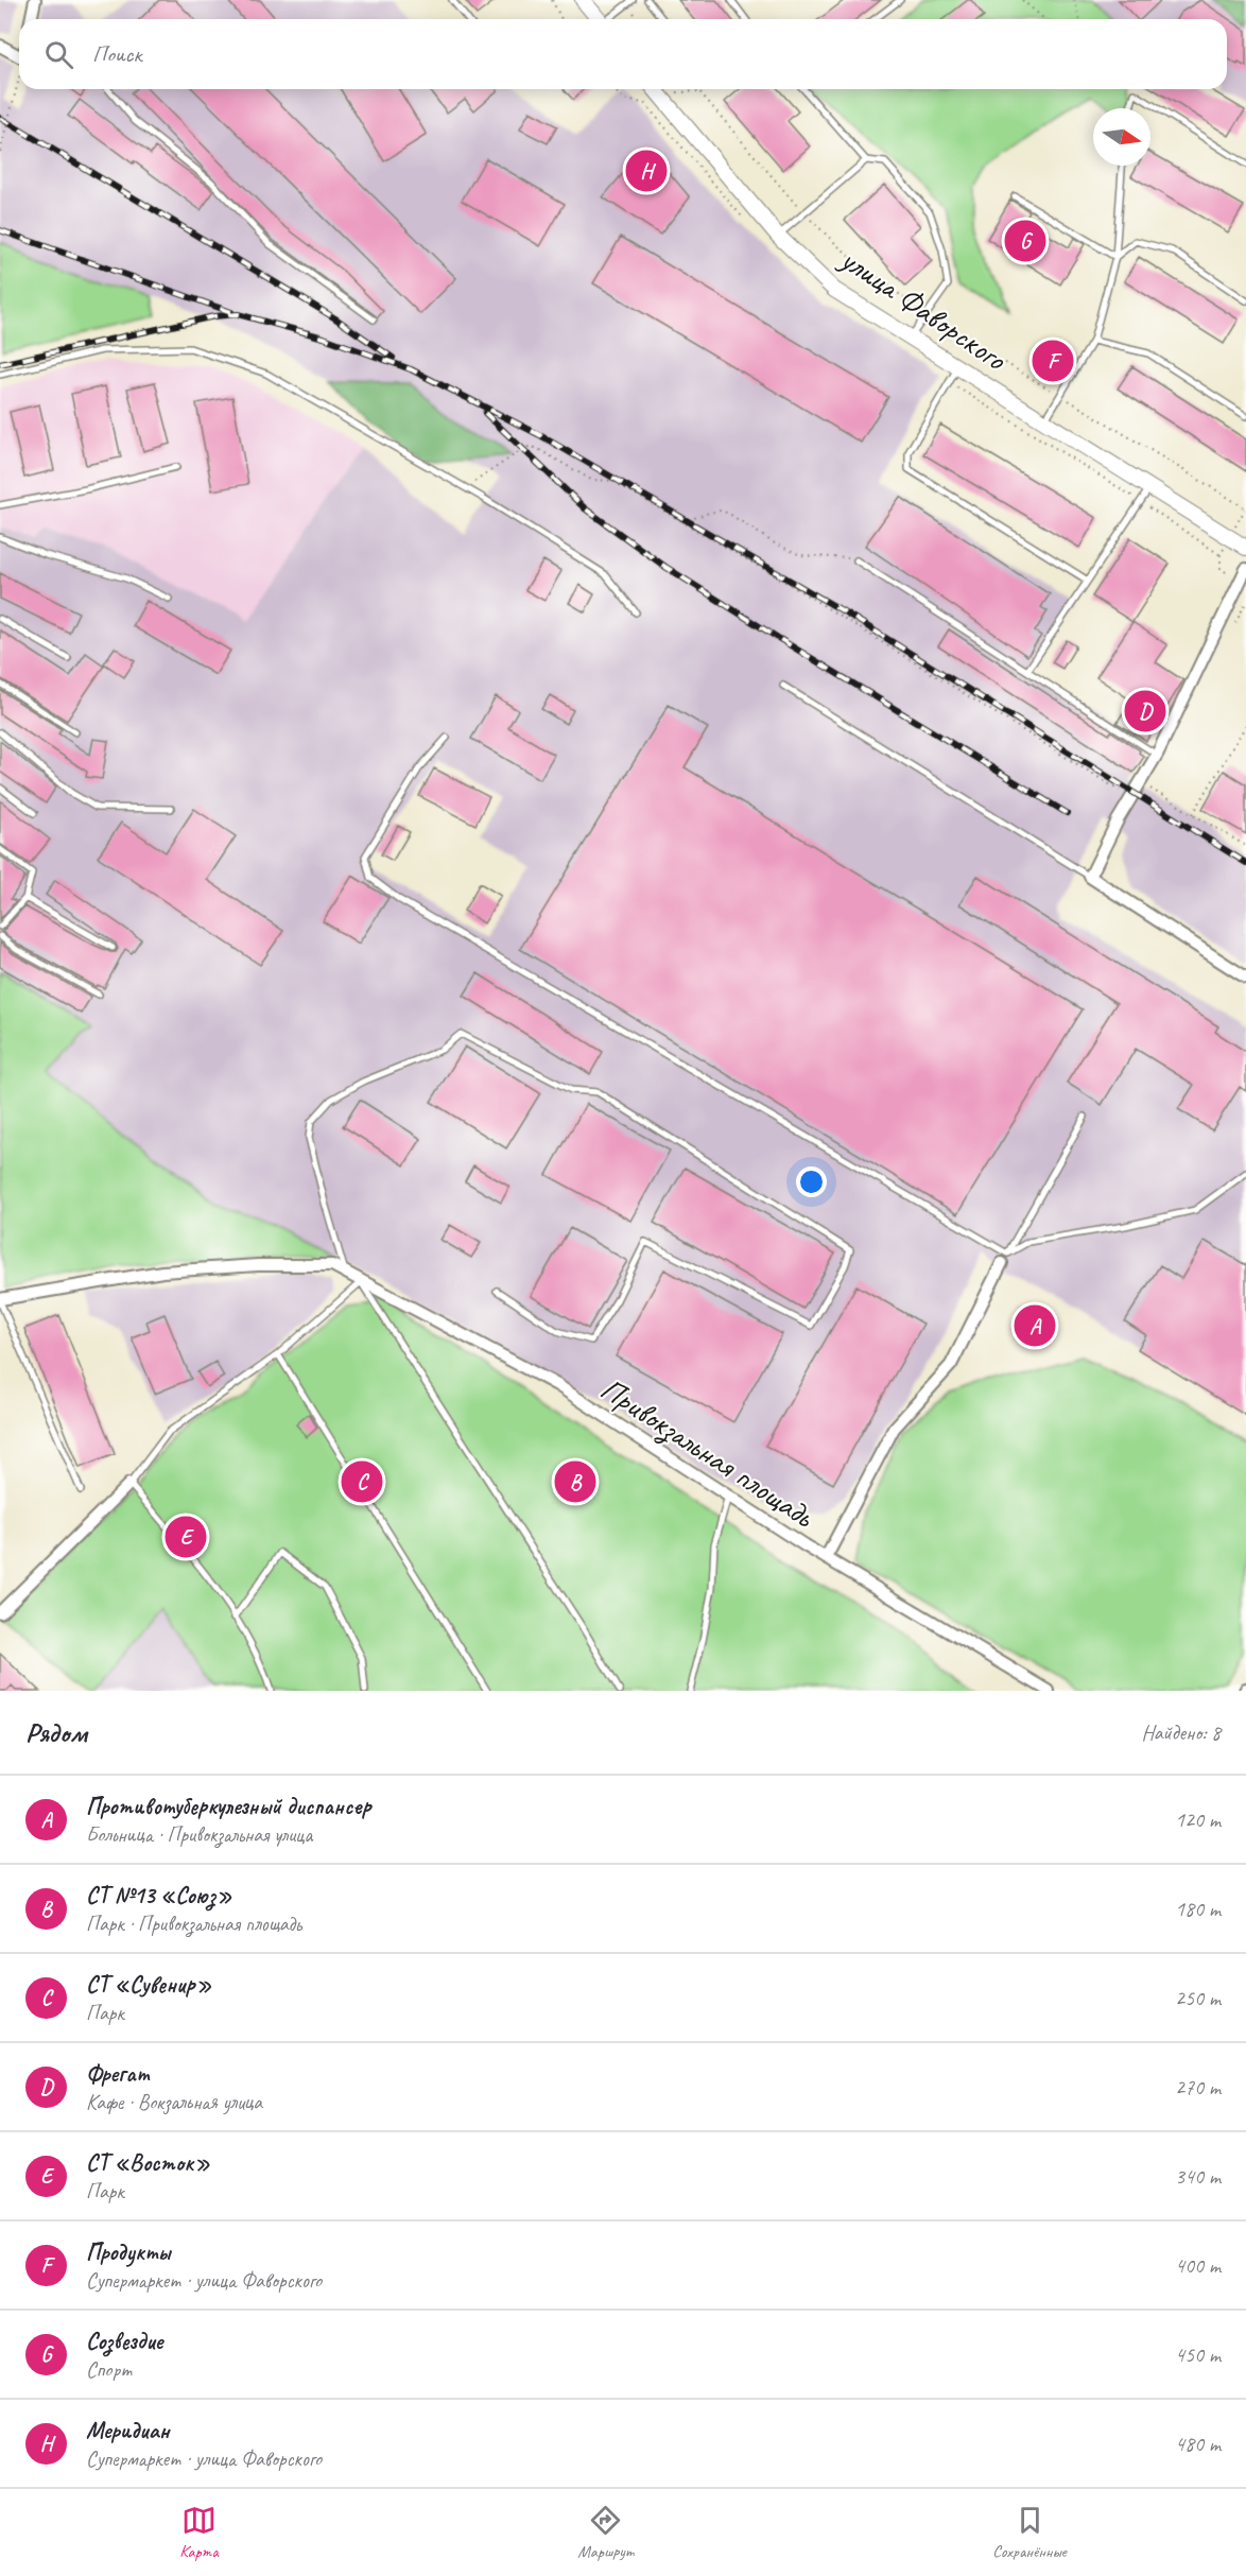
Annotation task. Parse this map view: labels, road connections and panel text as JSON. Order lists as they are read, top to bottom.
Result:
{
  "streets": {
    "street": ["улица Фаворского", "Привокзальная площадь"]
  },
  "north": "right",
  "page": {
    "search": "Поиск",
    "pins": [
      "H",
      "G",
      "F",
      "D",
      "A",
      "B",
      "C",
      "E"
    ],
    "heading": ["Рядом", "Найдено: 8"],
    "list": [
      {
        "mark": "A",
        "name": "Противотуберкулезный диспансер",
        "note": "Больница · Привокзальная улица",
        "value": "120 m"
      },
      {
        "mark": "B",
        "name": "СТ №13 «Союз»",
        "note": "Парк · Привокзальная площадь",
        "value": "180 m"
      },
      {
        "mark": "C",
        "name": "СТ «Сувенир»",
        "note": "Парк",
        "value": "250 m"
      },
      {
        "mark": "D",
        "name": "Фрегат",
        "note": "Кафе · Вокзальная улица",
        "value": "270 m"
      },
      {
        "mark": "E",
        "name": "СТ «Восток»",
        "note": "Парк",
        "value": "340 m"
      },
      {
        "mark": "F",
        "name": "Продукты",
        "note": "Супермаркет · улица Фаворского",
        "value": "400 m"
      },
      {
        "mark": "G",
        "name": "Созвездие",
        "note": "Спорт",
        "value": "450 m"
      },
      {
        "mark": "H",
        "name": "Меридиан",
        "note": "Супермаркет · улица Фаворского",
        "value": "480 m"
      }
    ],
    "nav": ["Карта", "Маршрут", "Сохранённые"]
  }
}
